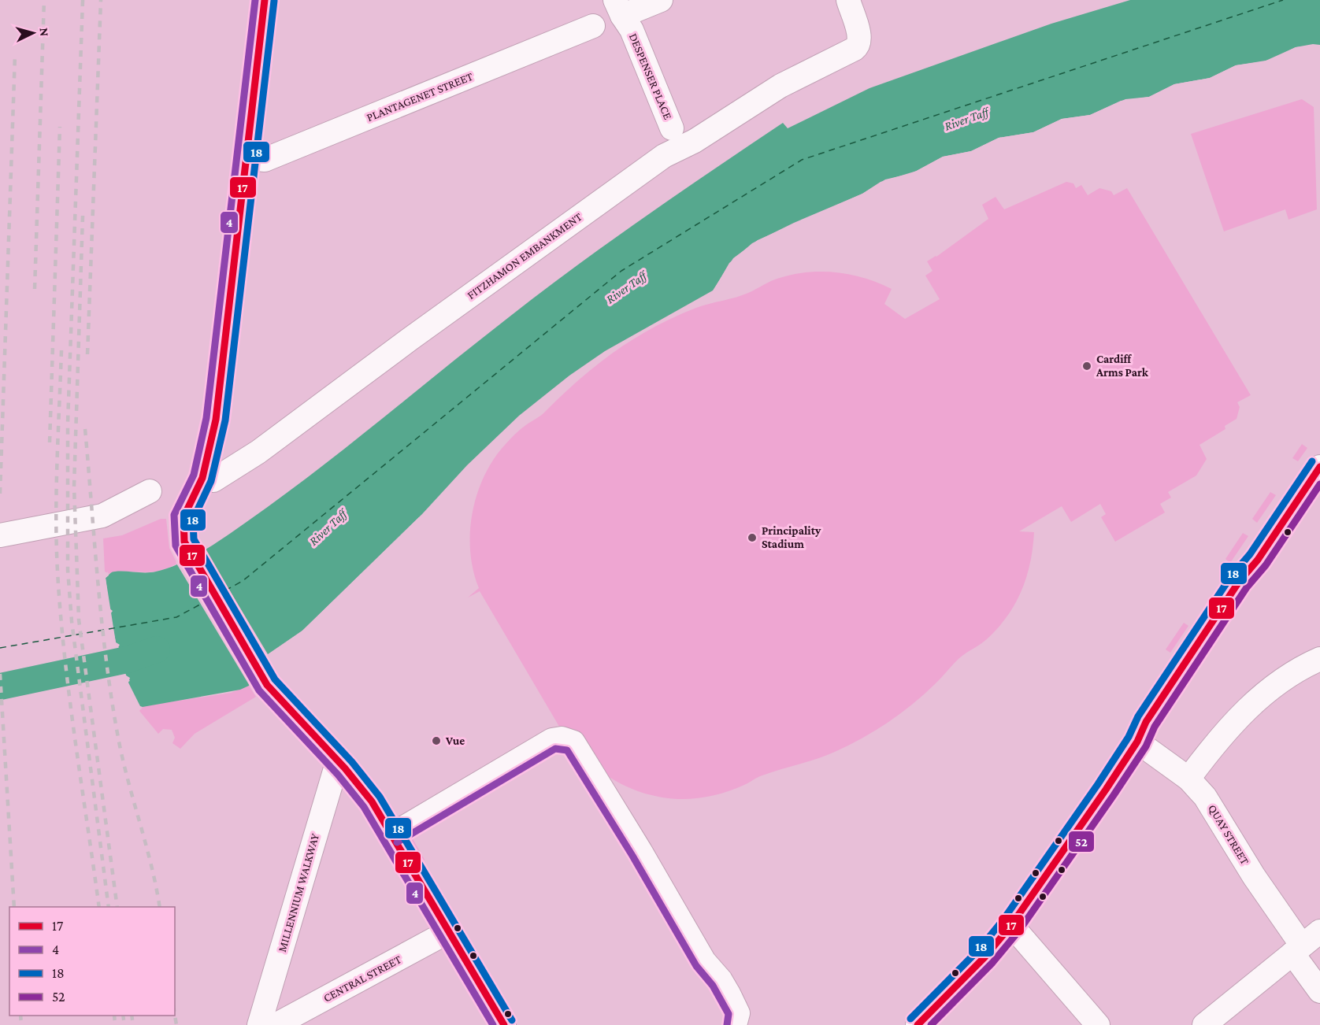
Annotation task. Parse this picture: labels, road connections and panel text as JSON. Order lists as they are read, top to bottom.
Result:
{
  "streets": {
    "street": [
      "DESPENSER PLACE",
      "PLANTAGENET STREET",
      "FITZHAMON EMBANKMENT",
      "QUAY STREET",
      "MILLENNIUM WALKWAY",
      "CENTRAL STREET"
    ]
  },
  "water": ["River Taff"],
  "places": ["Cardiff Arms Park", "Principality Stadium", "Vue"],
  "lines": [
    "transit line 17",
    "transit line 4",
    "transit line 18",
    "transit line 52"
  ],
  "legend": [
    "17",
    "4",
    "18",
    "52"
  ],
  "north": "right"
}
